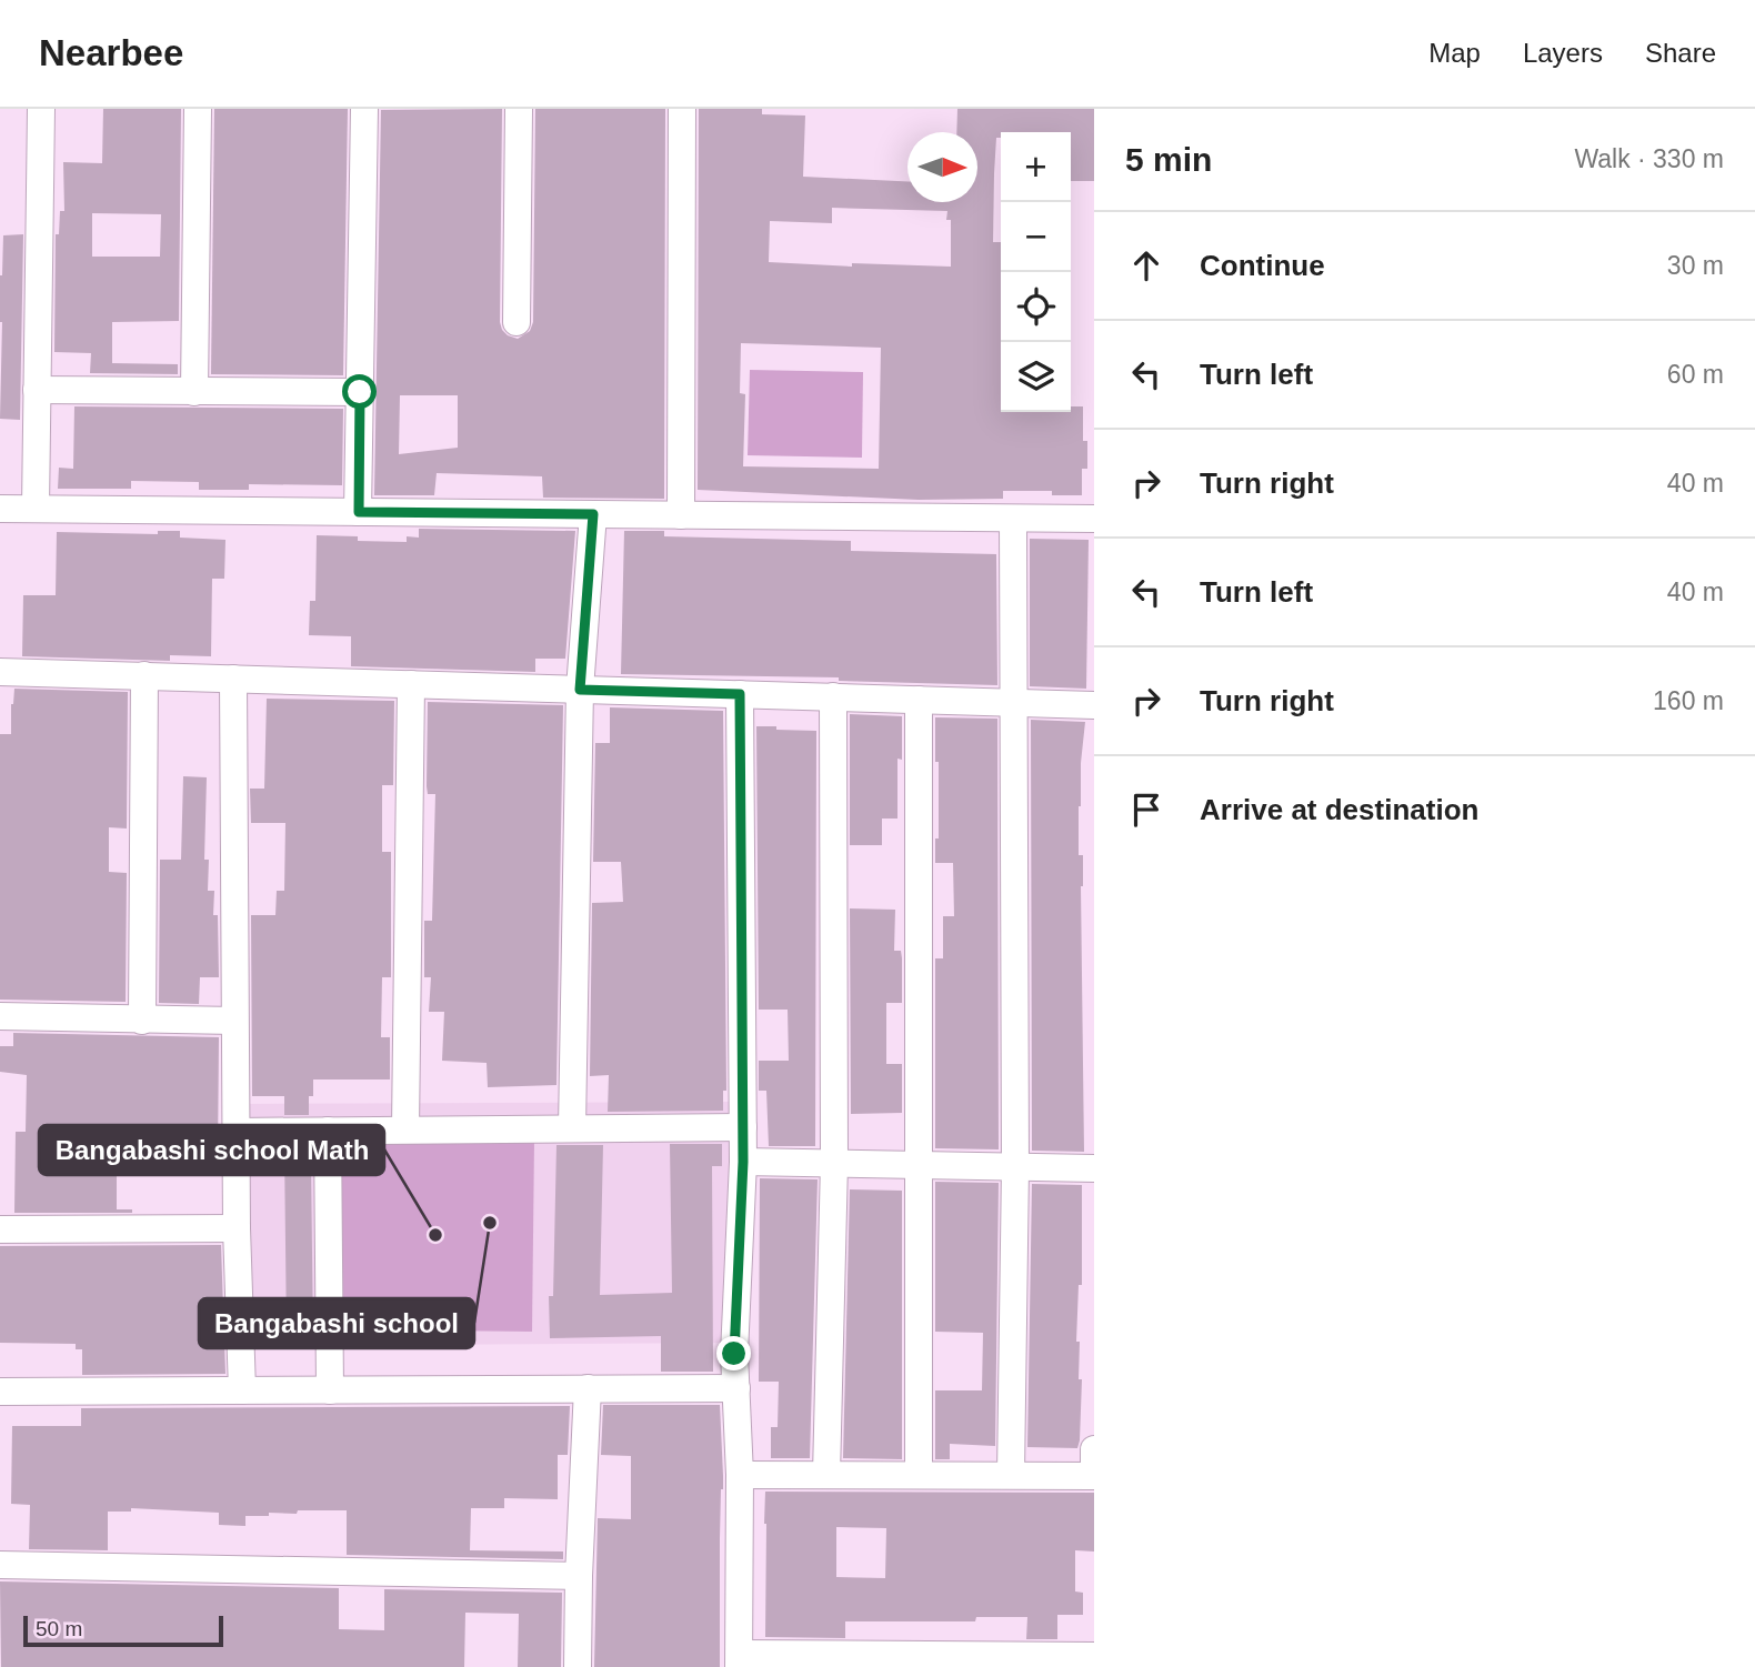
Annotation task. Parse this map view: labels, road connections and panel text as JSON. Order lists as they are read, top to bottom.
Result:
{
  "places": ["Bangabashi school", "Bangabashi school Math"],
  "scale_bar": "50 m",
  "north": "right",
  "page": {
    "header": "Nearbee",
    "nav": ["Map", "Layers", "Share"],
    "heading": ["5 min", "Walk · 330 m"],
    "map_buttons": ["+", "−"],
    "list": [
      ["Continue", "30 m"],
      ["Turn left", "60 m"],
      ["Turn right", "40 m"],
      ["Turn left", "40 m"],
      ["Turn right", "160 m"],
      "Arrive at destination"
    ],
    "scale": "50 m"
  }
}
